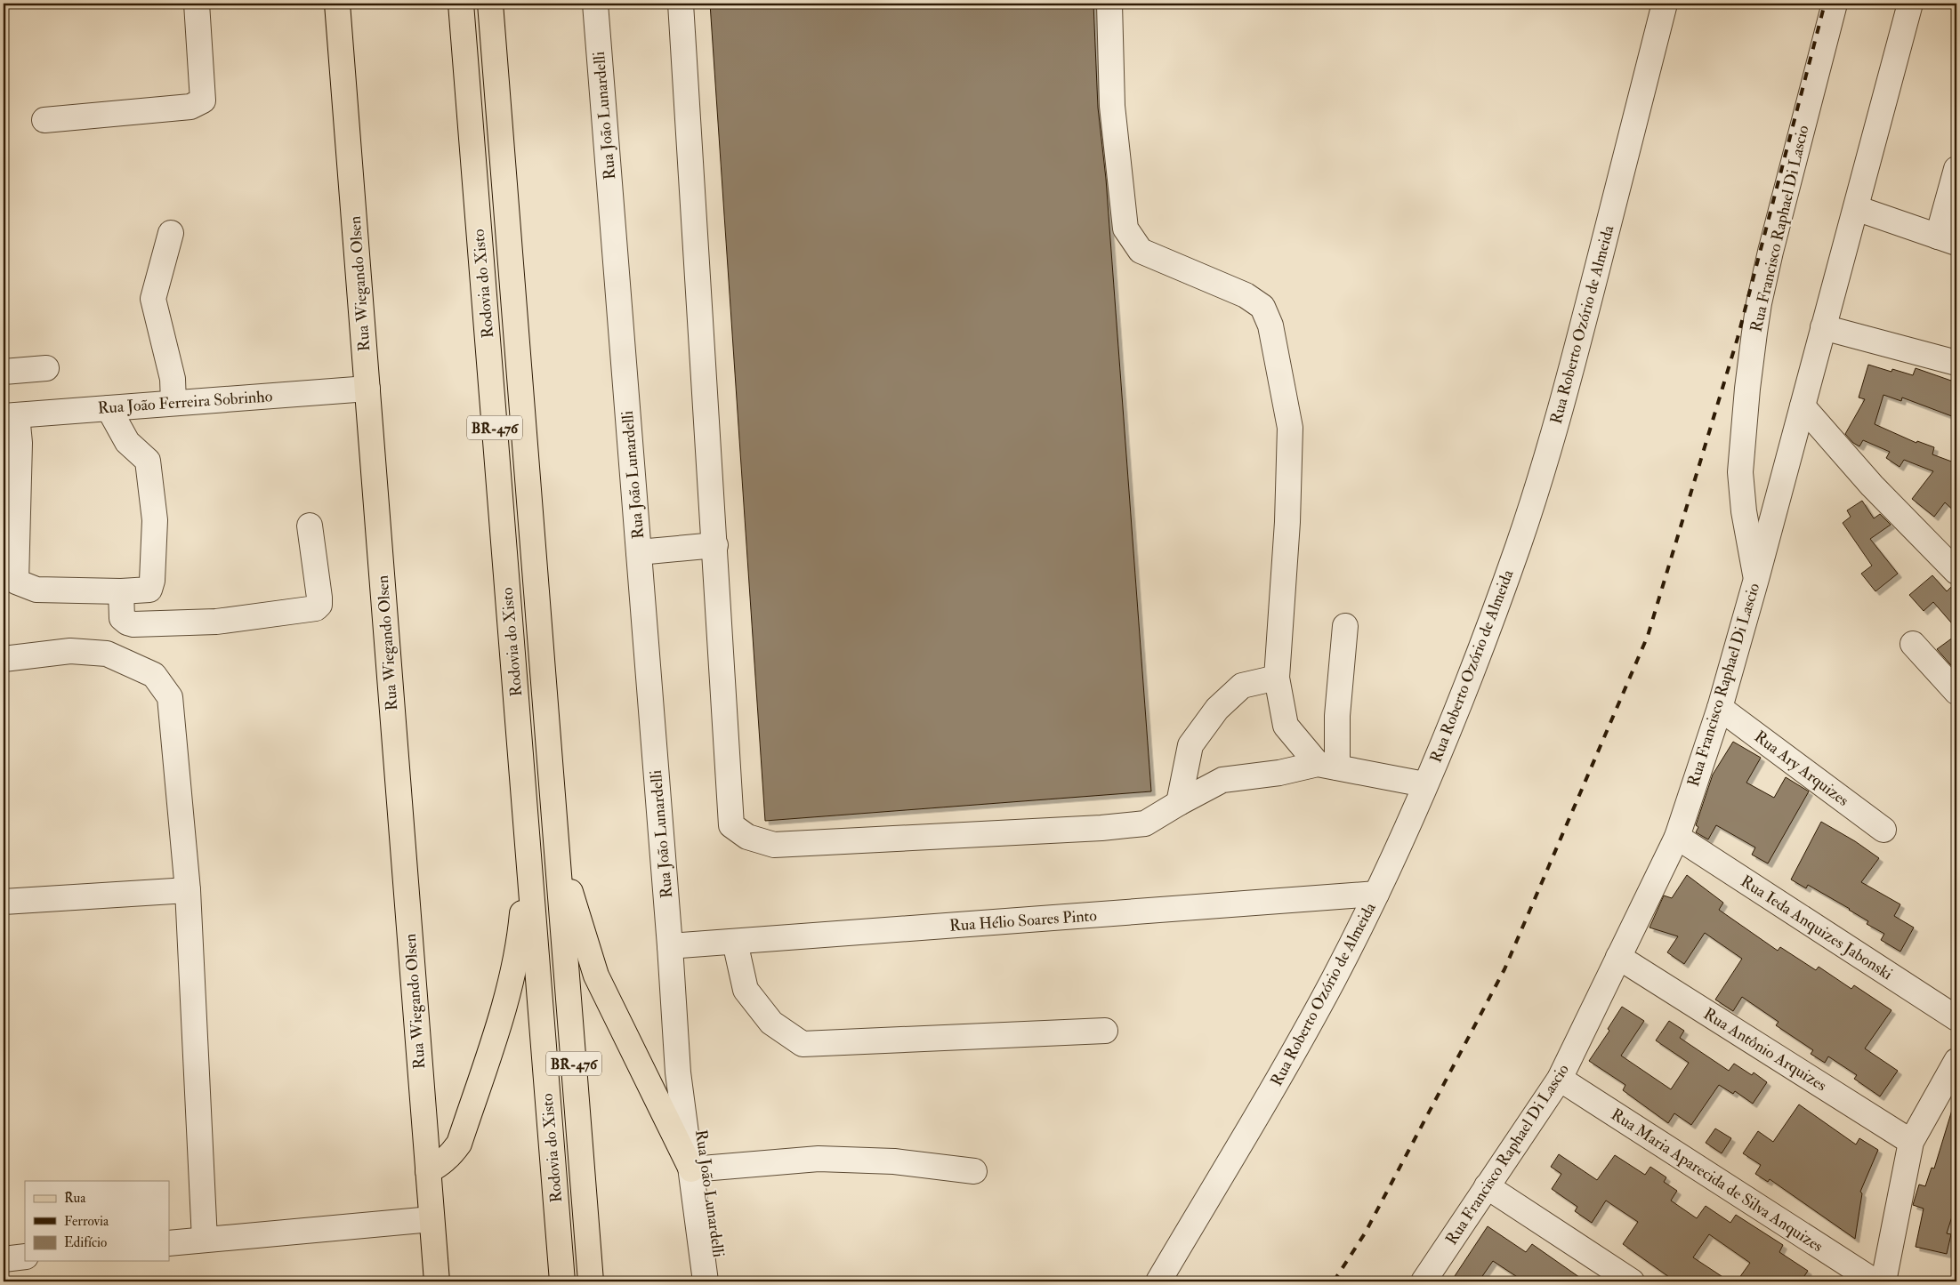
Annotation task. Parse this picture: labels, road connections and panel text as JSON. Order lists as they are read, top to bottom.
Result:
{
  "streets": {
    "main road": ["Rua Wiegando Olsen", "Rodovia do Xisto", "BR-476"],
    "street": [
      "Rua João Lunardelli",
      "Rua Francisco Raphael Di Lascio",
      "Rua Roberto Ozório de Almeida",
      "Rua João Ferreira Sobrinho",
      "Rua Ary Arquizes",
      "Rua Hélio Soares Pinto",
      "Rua Ieda Anquizes Jabonski",
      "Rua Antônio Arquizes",
      "Rua Maria Aparecida de Silva Anquizes"
    ]
  },
  "crossings": [
    ["Rua João Lunardelli", "Rua Hélio Soares Pinto"],
    ["Rua Francisco Raphael Di Lascio", "Rua Ary Arquizes"],
    ["Rua Francisco Raphael Di Lascio", "Rua Ieda Anquizes Jabonski"],
    ["Rua Francisco Raphael Di Lascio", "Rua Antônio Arquizes"],
    ["Rua Francisco Raphael Di Lascio", "Rua Maria Aparecida de Silva Anquizes"],
    ["Rua Wiegando Olsen", "Rua João Ferreira Sobrinho"],
    ["Rua Roberto Ozório de Almeida", "Rua Hélio Soares Pinto"]
  ],
  "legend": ["Rua", "Ferrovia", "Edifício"]
}
